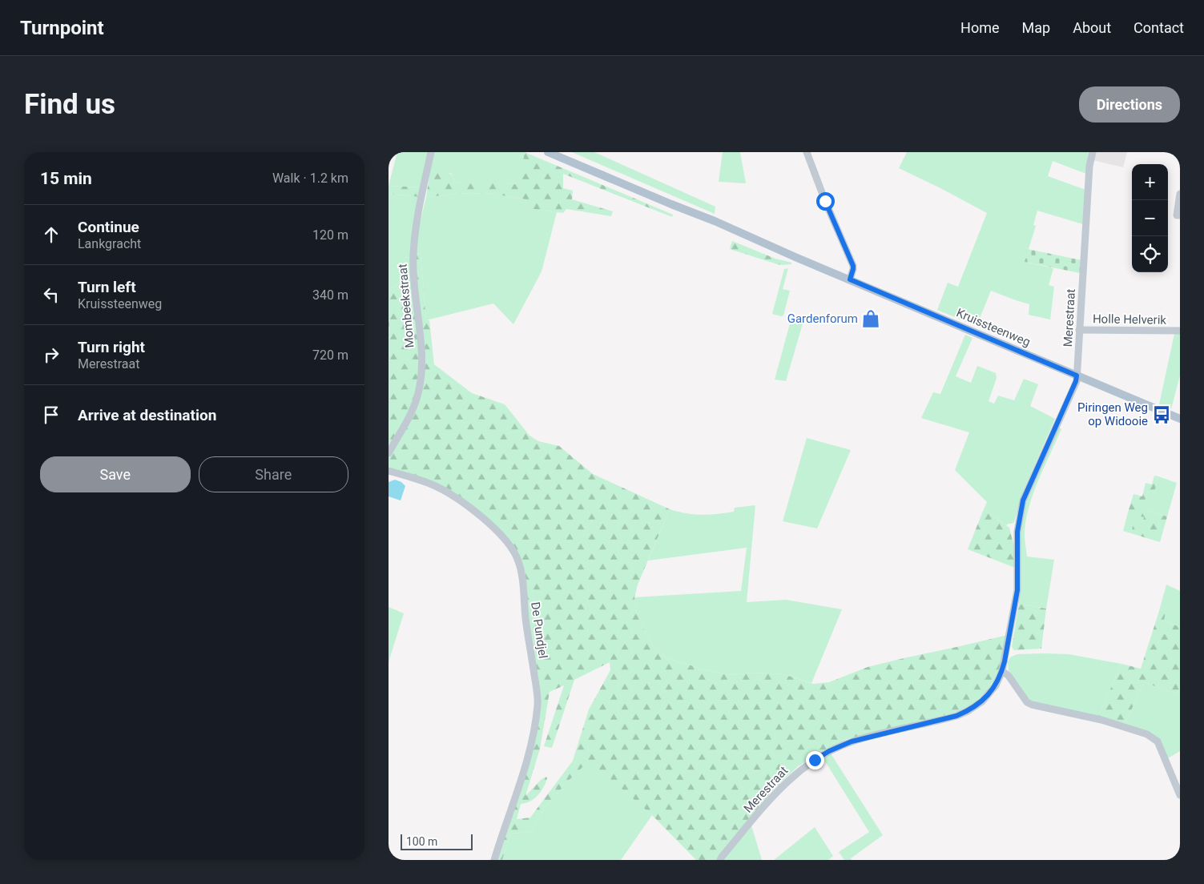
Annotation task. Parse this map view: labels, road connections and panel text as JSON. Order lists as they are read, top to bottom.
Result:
{
  "streets": {
    "main road": ["Kruissteenweg"],
    "street": [
      "Mombeekstraat",
      "Merestraat",
      "Holle Helverik",
      "De Pundjel"
    ]
  },
  "crossings": [
    ["Merestraat", "Holle Helverik"],
    ["Merestraat", "Kruissteenweg"]
  ],
  "places": {
    "shop": ["Gardenforum"],
    "bus stop": ["Piringen Weg op Widooie"]
  },
  "scale_bar": "100 m",
  "page": {
    "header": "Turnpoint",
    "nav": [
      "Home",
      "Map",
      "About",
      "Contact"
    ],
    "buttons": [
      "Directions",
      ["Save", "Share"]
    ],
    "title": "Find us",
    "heading": ["15 min", "Walk · 1.2 km"],
    "map_buttons": ["+", "−"],
    "list": [
      ["Continue", "Lankgracht", "120 m"],
      ["Turn left", "Kruissteenweg", "340 m"],
      ["Turn right", "Merestraat", "720 m"],
      "Arrive at destination"
    ],
    "scale": "100 m"
  }
}
